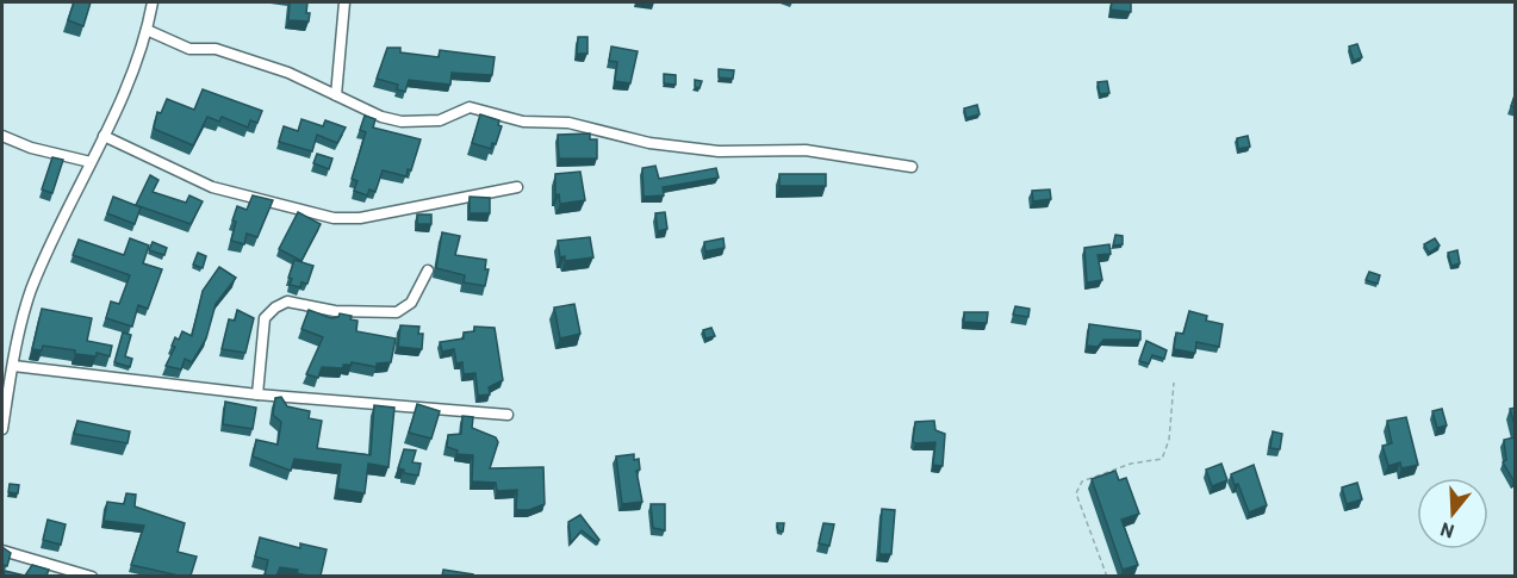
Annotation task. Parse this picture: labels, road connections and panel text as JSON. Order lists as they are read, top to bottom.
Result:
{
  "north": "bottom"
}
